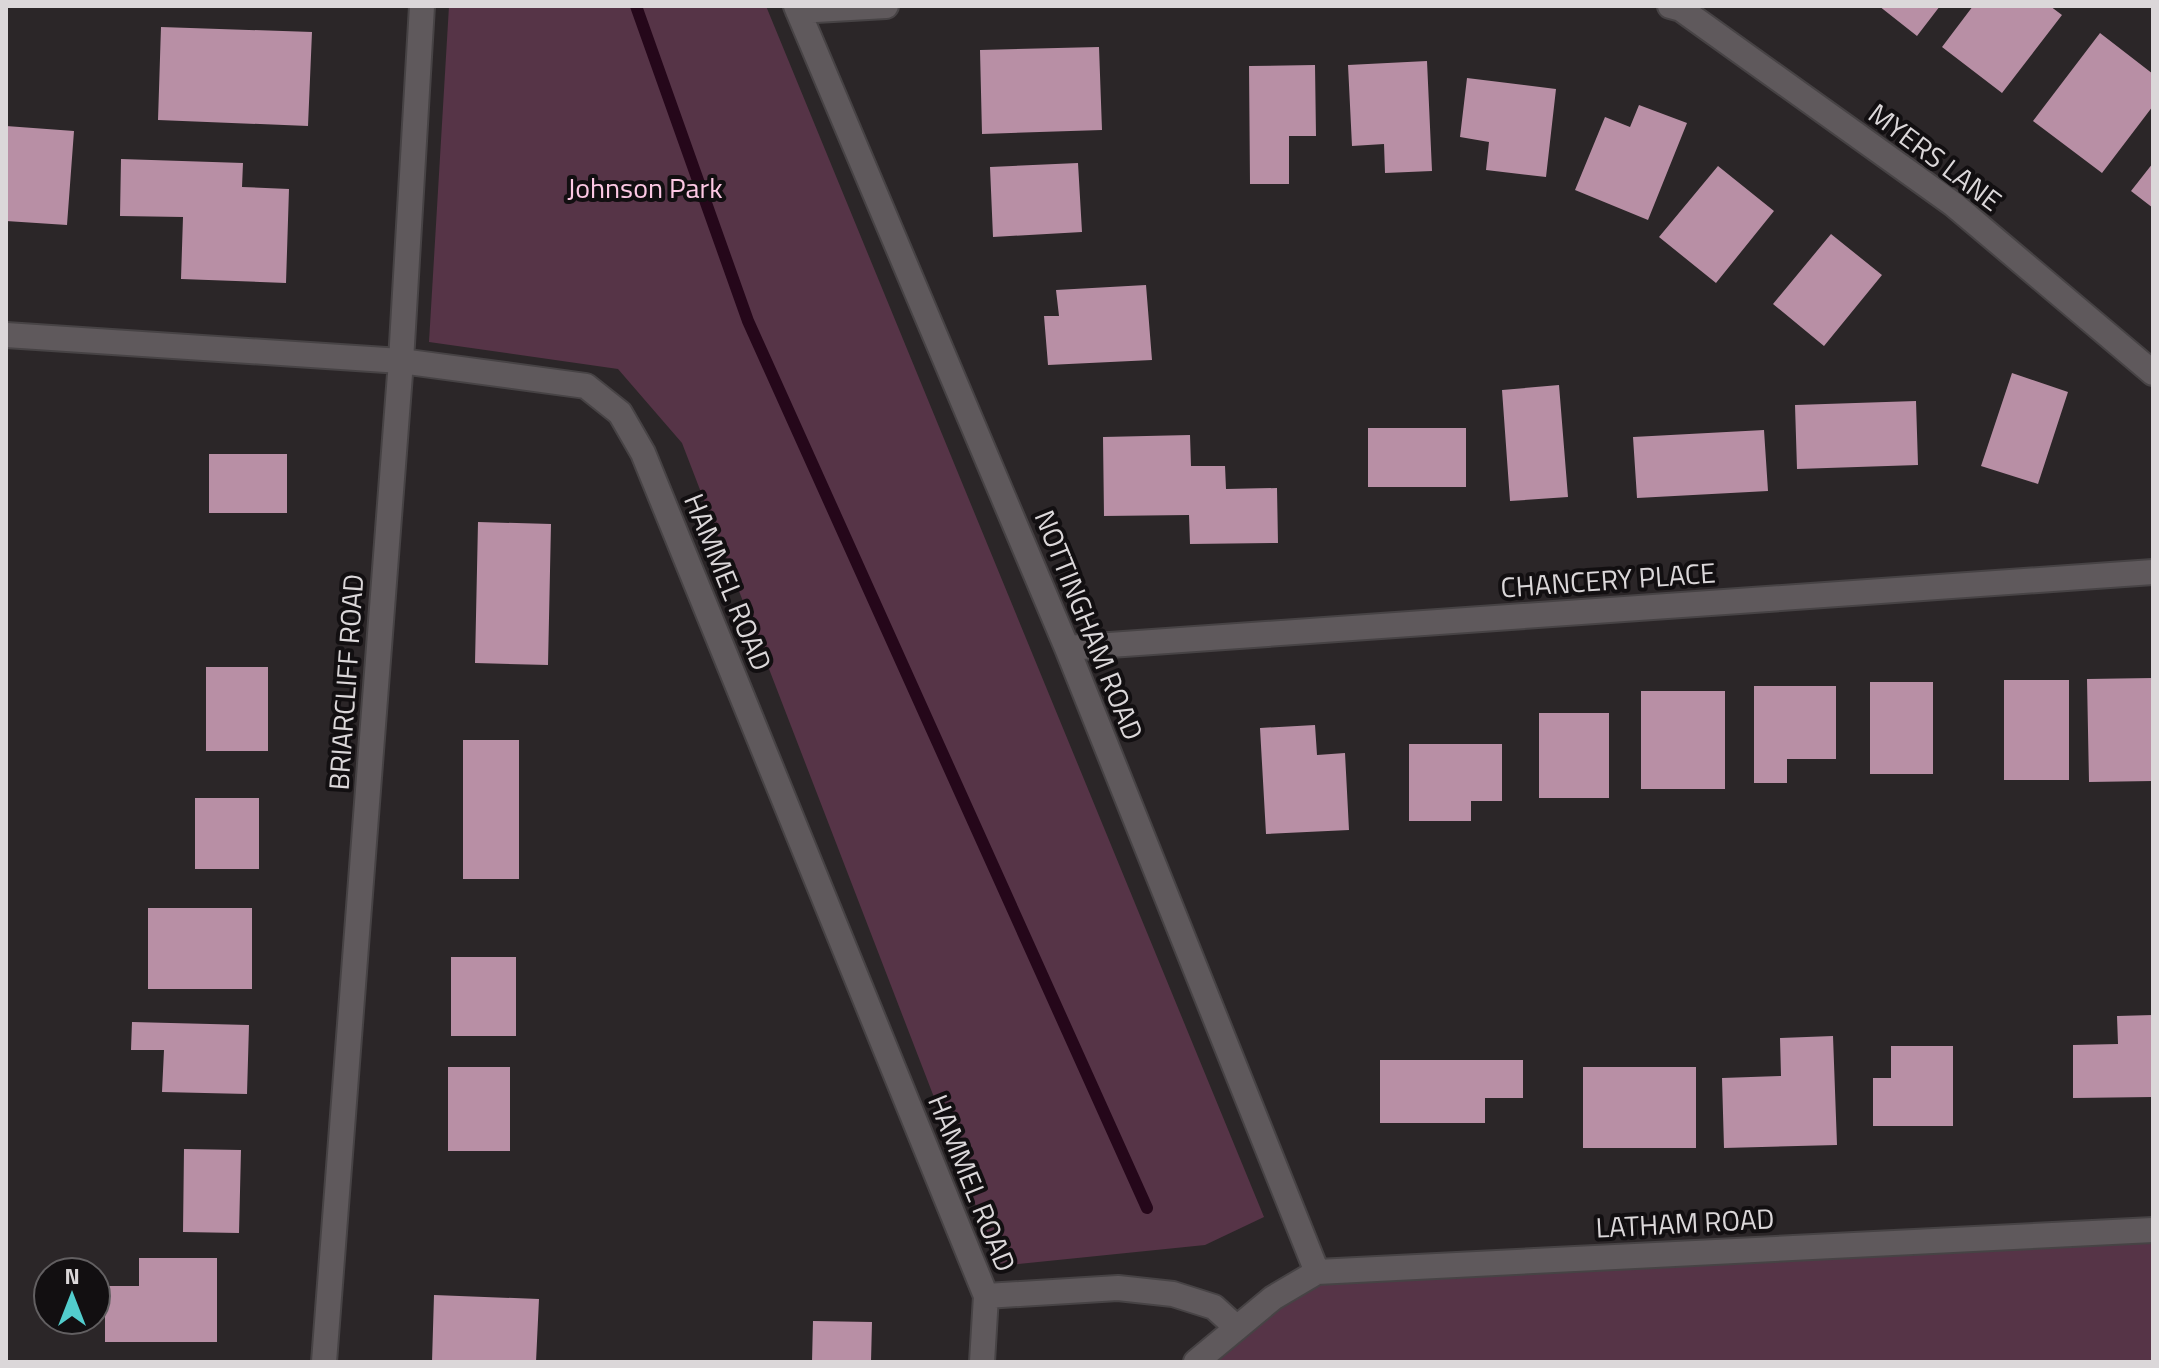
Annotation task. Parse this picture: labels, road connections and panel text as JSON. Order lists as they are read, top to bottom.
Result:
{
  "streets": {
    "street": [
      "MYERS LANE",
      "CHANCERY PLACE",
      "HAMMEL ROAD",
      "NOTTINGHAM ROAD",
      "BRIARCLIFF ROAD",
      "LATHAM ROAD"
    ]
  },
  "crossings": [
    ["CHANCERY PLACE", "NOTTINGHAM ROAD"],
    ["HAMMEL ROAD", "BRIARCLIFF ROAD"],
    ["NOTTINGHAM ROAD", "LATHAM ROAD"]
  ],
  "parks": ["Johnson Park"],
  "north": "top"
}
